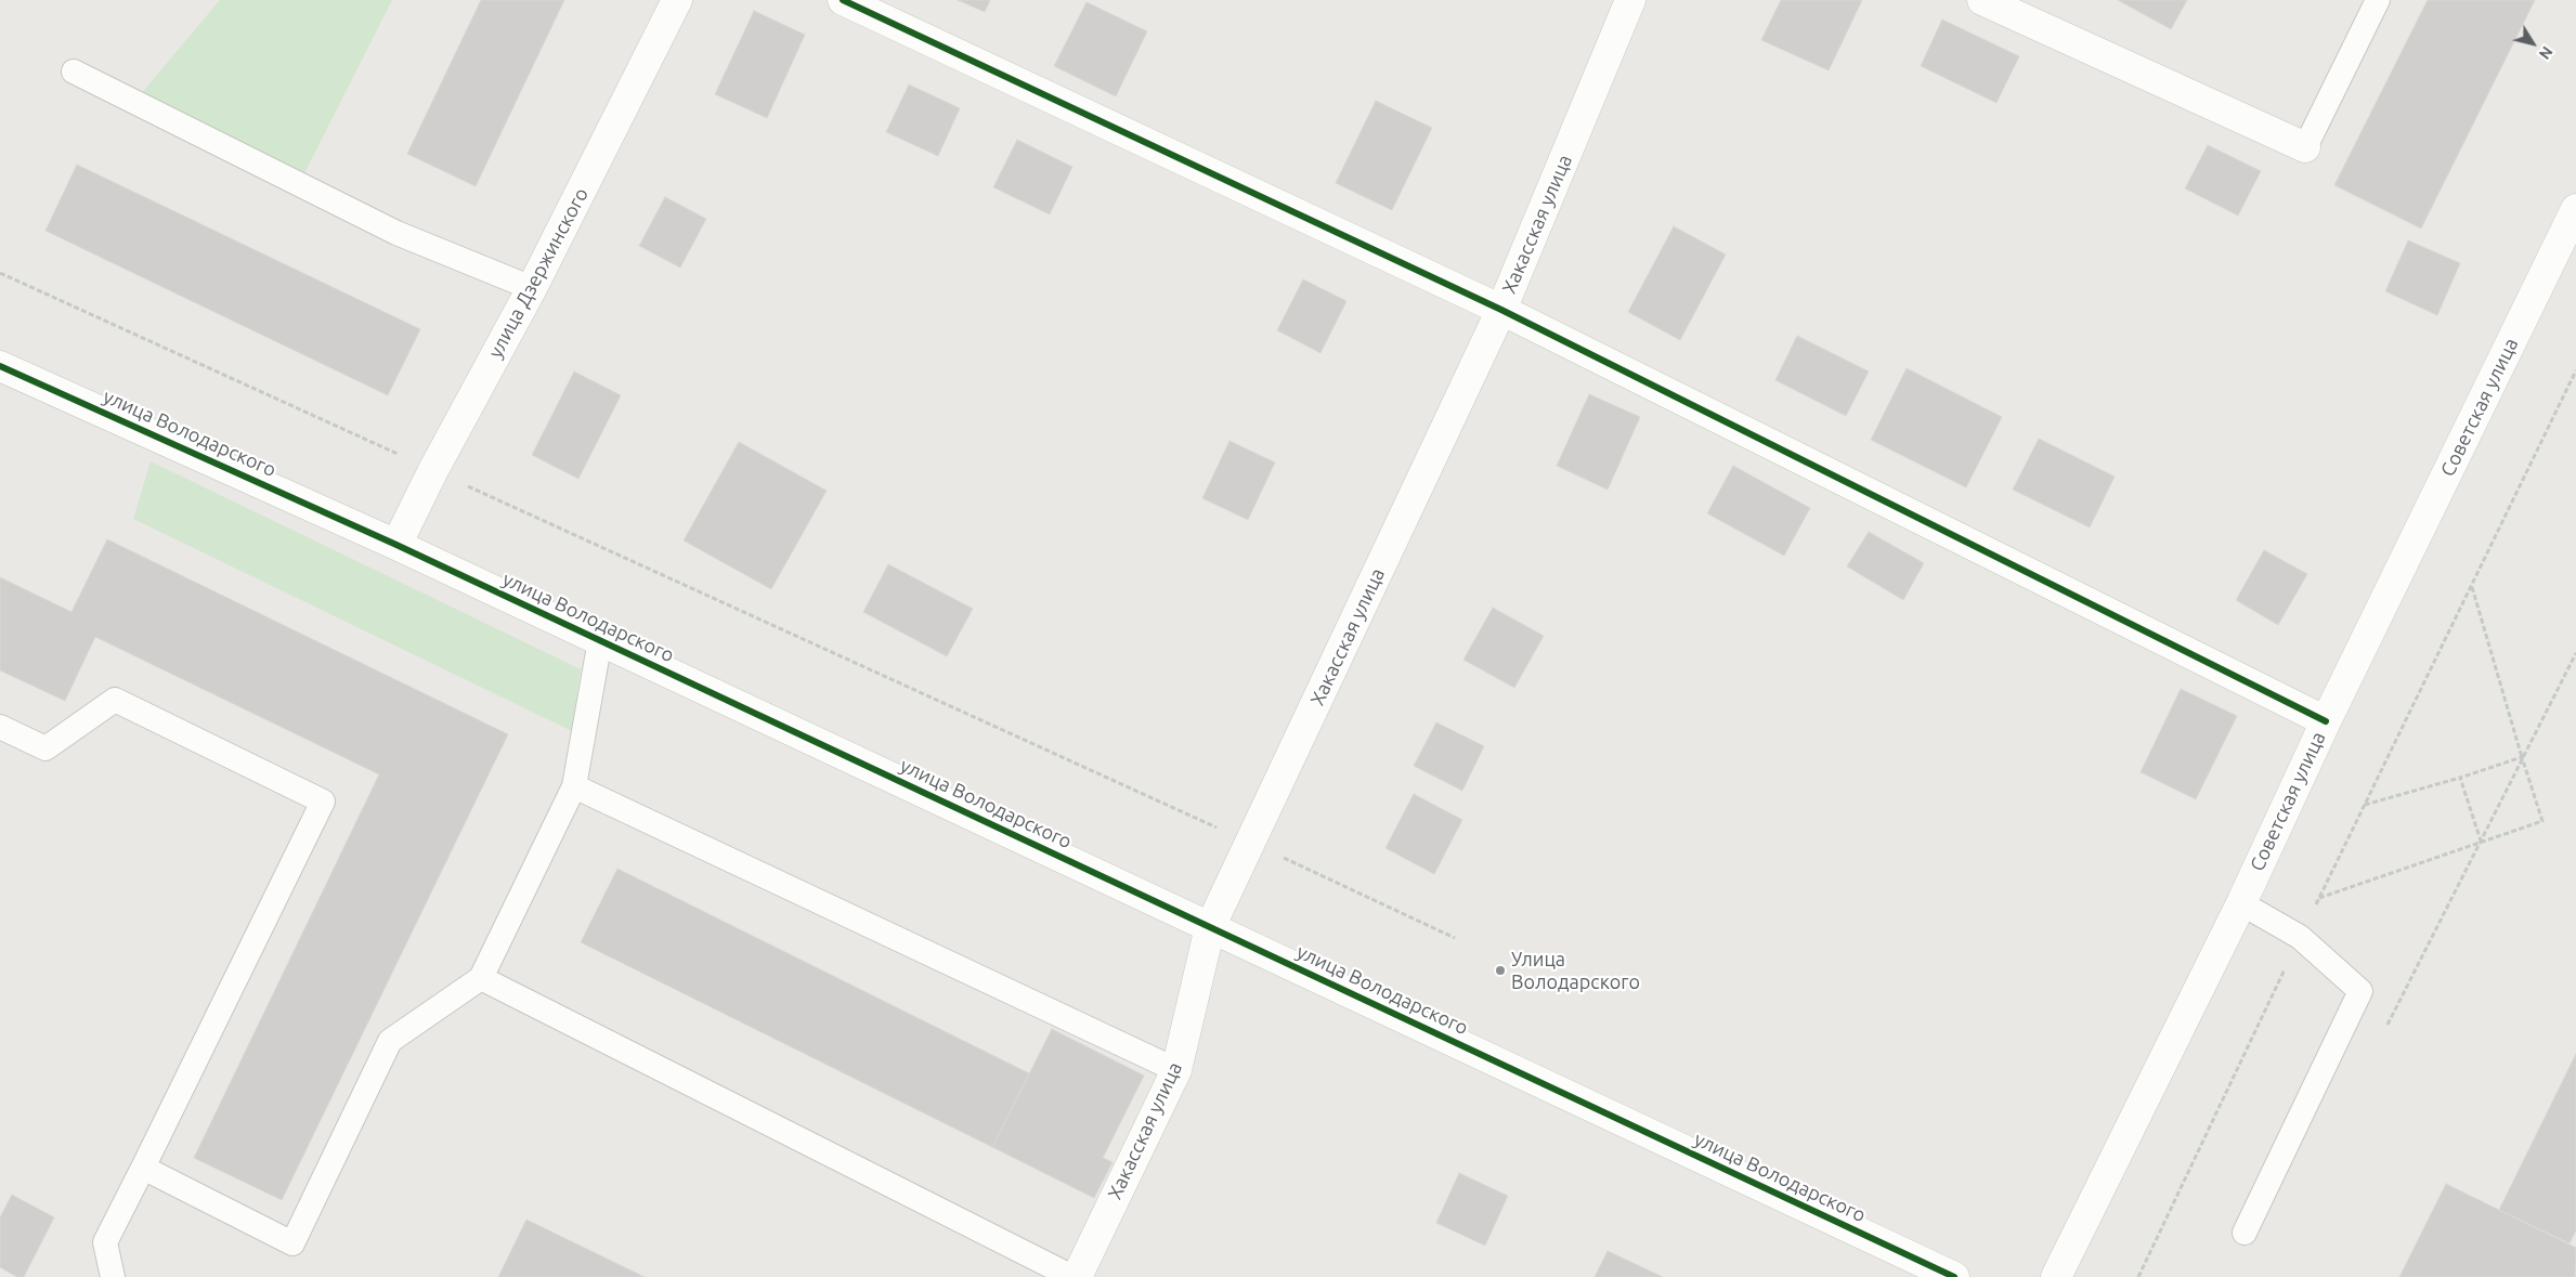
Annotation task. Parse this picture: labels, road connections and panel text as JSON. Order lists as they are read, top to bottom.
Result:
{
  "streets": {
    "street": [
      "Хакасская улица",
      "улица Дзержинского",
      "Советская улица",
      "улица Володарского"
    ]
  },
  "crossings": [
    ["Хакасская улица", "улица Володарского"],
    ["улица Дзержинского", "улица Володарского"]
  ],
  "places": ["Улица Володарского"],
  "north": "bottom right"
}
